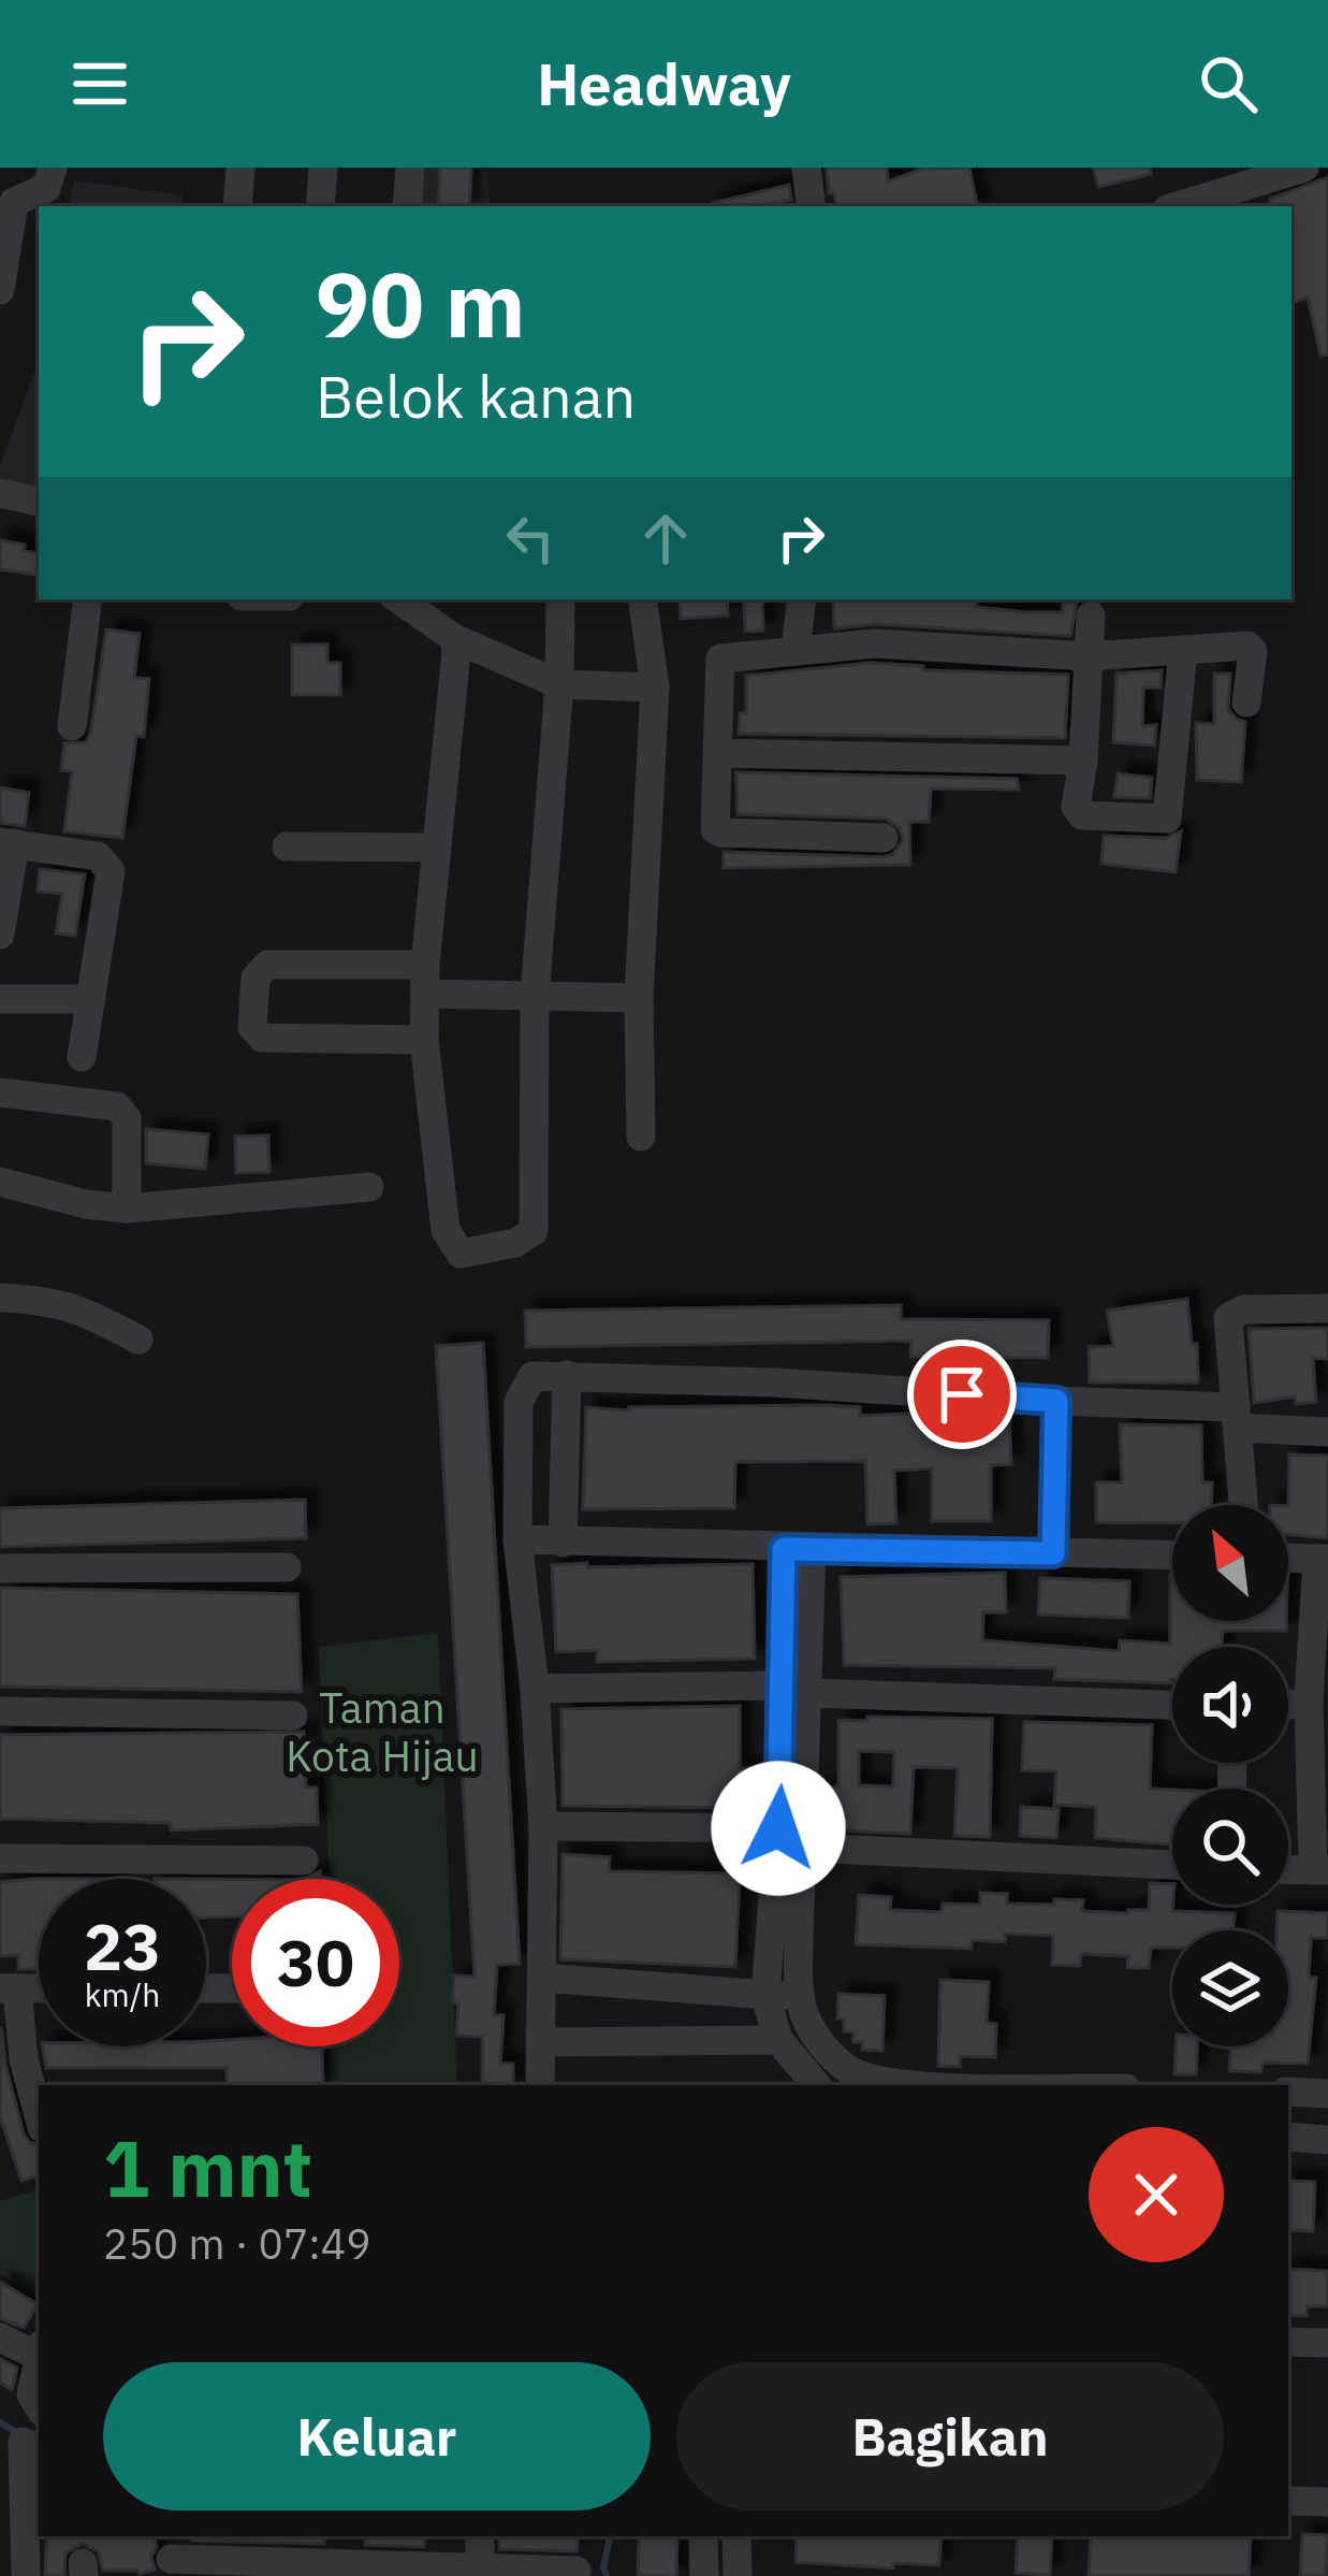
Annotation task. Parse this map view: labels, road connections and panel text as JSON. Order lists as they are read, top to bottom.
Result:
{
  "parks": ["Taman Kota Hijau"],
  "north": "top left",
  "page": {
    "header": "Headway",
    "turn": ["90 m", "Belok kanan"],
    "speed": "23 km/h",
    "limit": "30",
    "heading": ["1 mnt", "250 m · 07:49"],
    "buttons": ["Keluar", "Bagikan"]
  }
}
